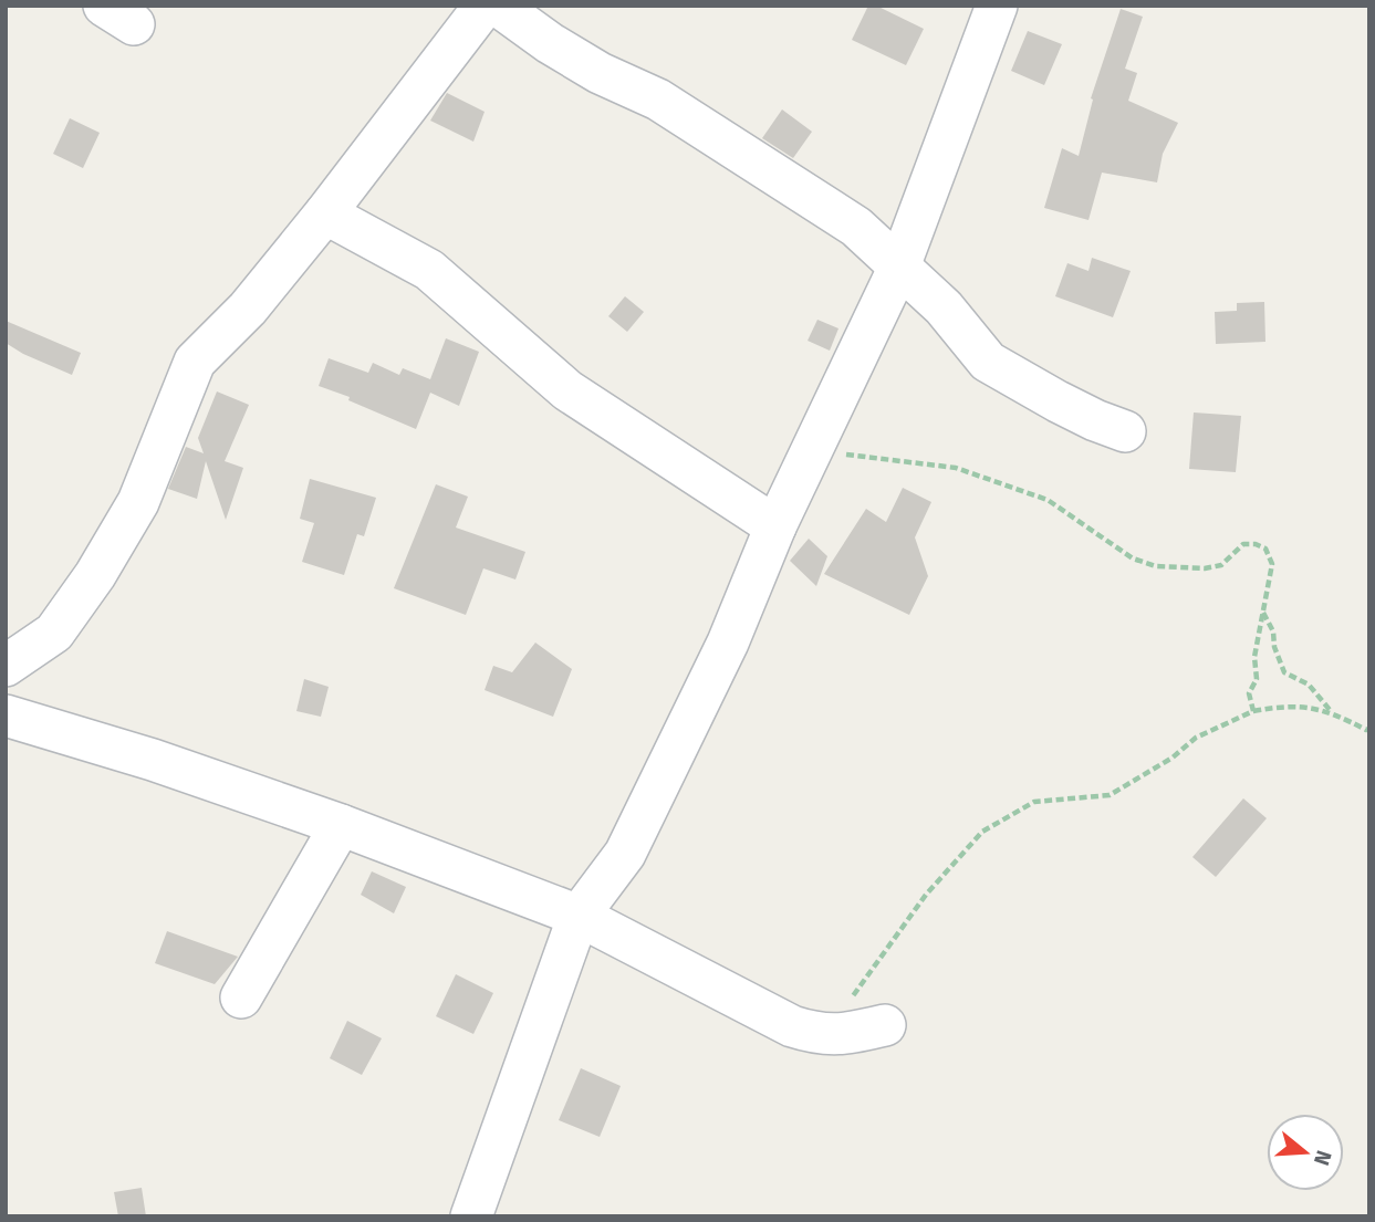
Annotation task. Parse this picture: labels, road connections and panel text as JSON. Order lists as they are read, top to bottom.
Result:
{
  "north": "right"
}
